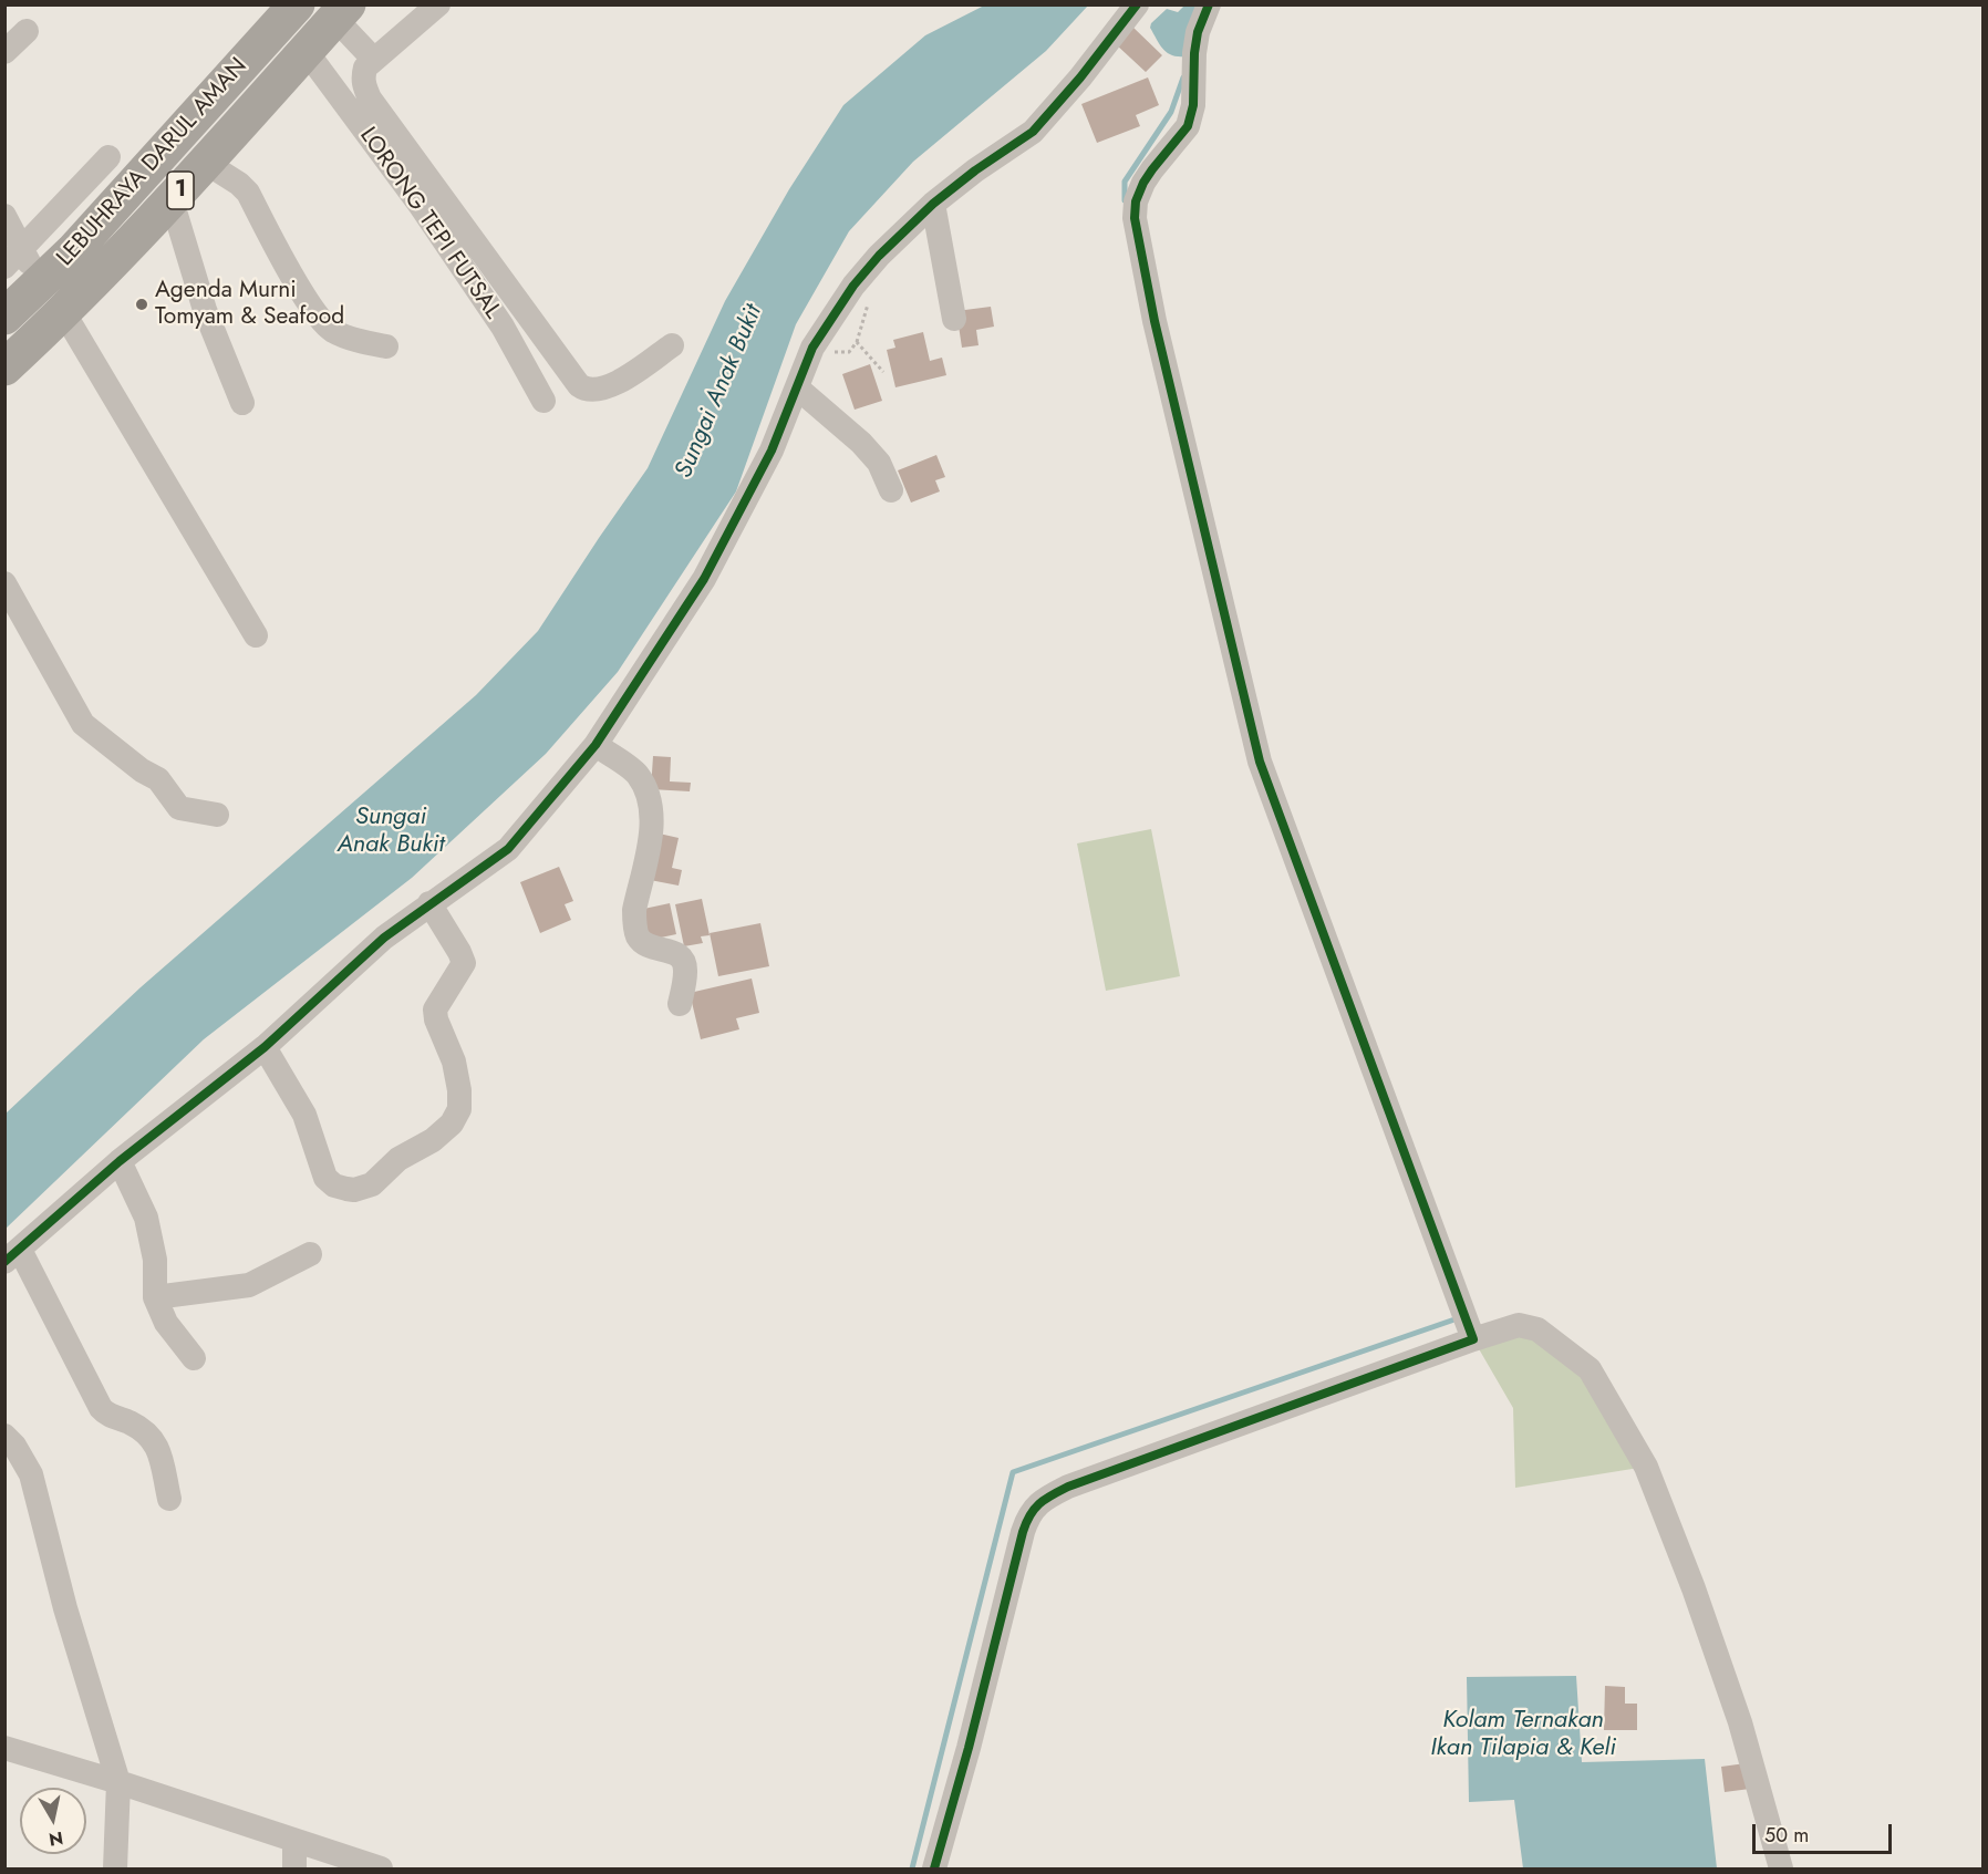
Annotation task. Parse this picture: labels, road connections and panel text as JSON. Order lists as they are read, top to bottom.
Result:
{
  "streets": {
    "highway": ["LEBUHRAYA DARUL AMAN", "1"],
    "street": ["LORONG TEPI FUTSAL"]
  },
  "crossings": [
    ["LEBUHRAYA DARUL AMAN", "LORONG TEPI FUTSAL"]
  ],
  "water": ["Sungai Anak Bukit", "Kolam Ternakan Ikan Tilapia & Keli"],
  "places": ["Agenda Murni Tomyam & Seafood"],
  "scale_bar": "50 m",
  "north": "bottom"
}
